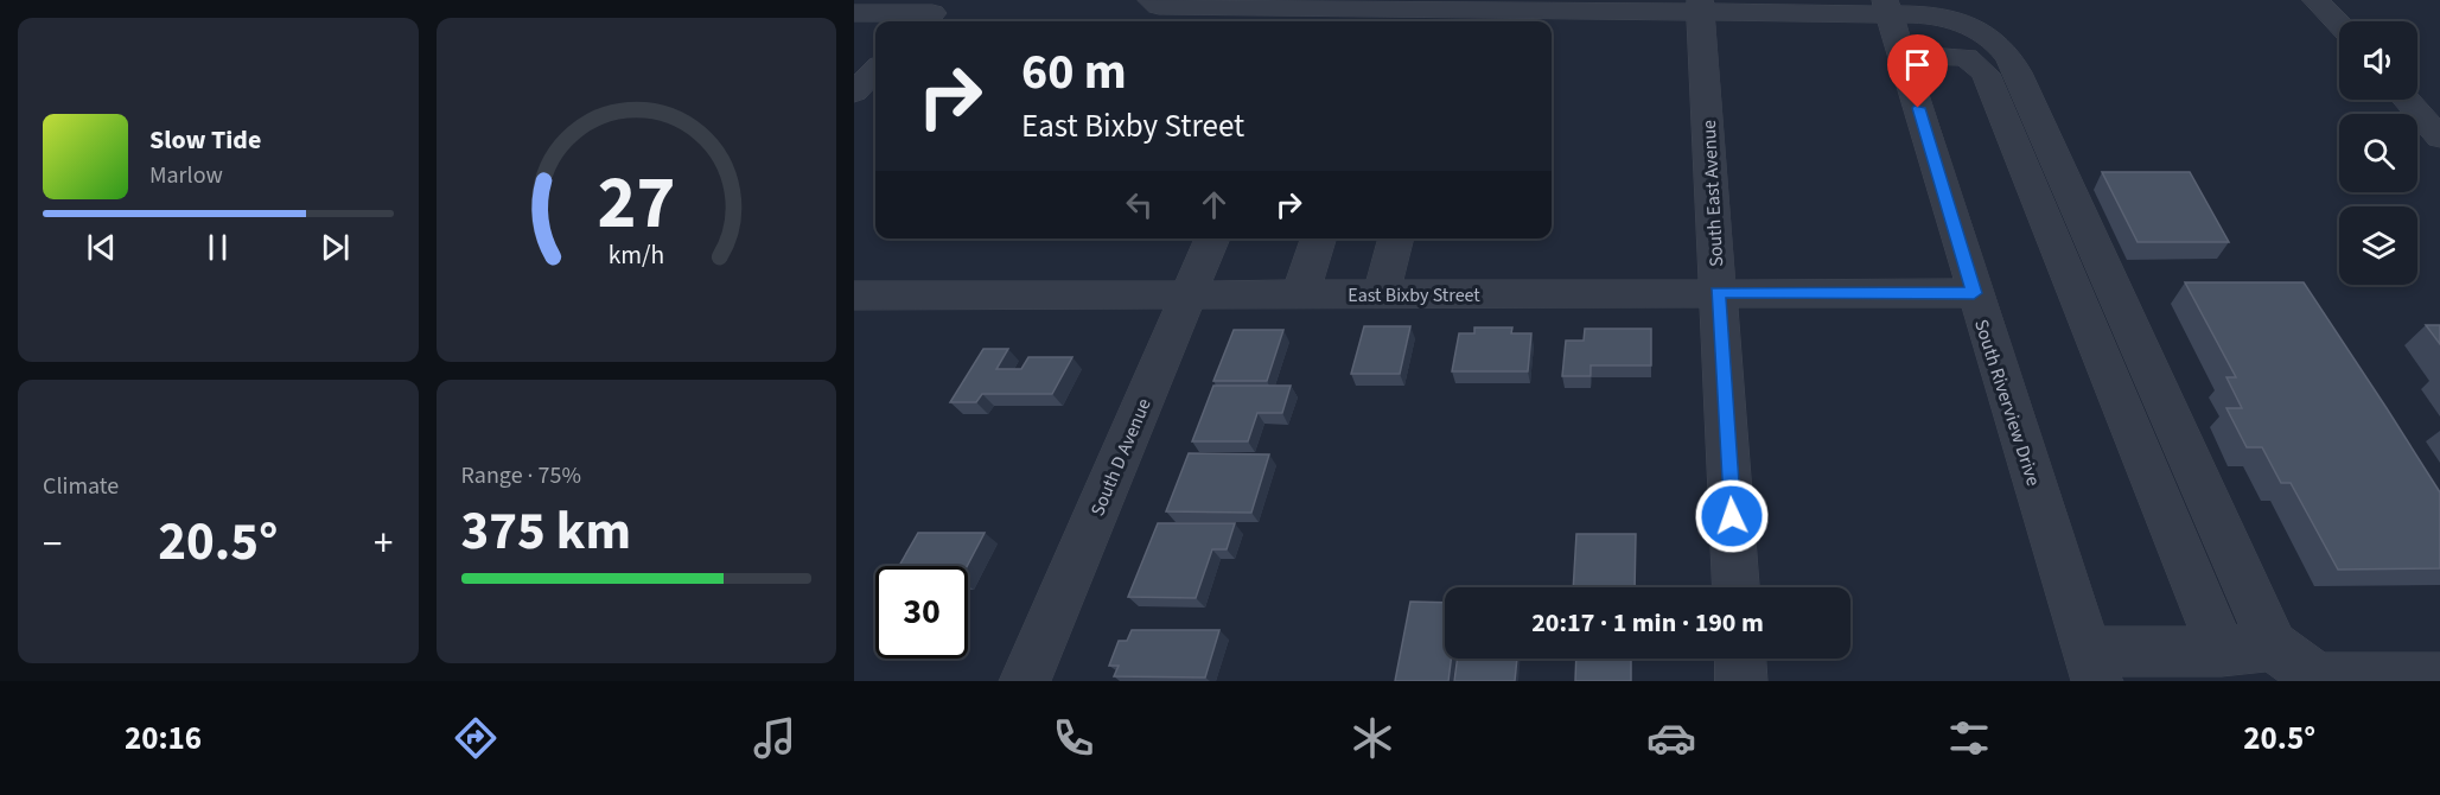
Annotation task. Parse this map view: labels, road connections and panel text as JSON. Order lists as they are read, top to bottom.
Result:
{
  "streets": {
    "street": [
      "South East Avenue",
      "East Bixby Street",
      "South Riverview Drive",
      "South D Avenue"
    ]
  },
  "crossings": [
    ["South East Avenue", "East Bixby Street"],
    ["East Bixby Street", "South Riverview Drive"],
    ["East Bixby Street", "South D Avenue"]
  ],
  "page": {
    "turn": ["60 m", "East Bixby Street"],
    "song": ["Slow Tide", "Marlow"],
    "tile": [
      "Climate",
      ["Range · 75%", "375 km"]
    ],
    "heat": ["−", "20.5°", "+"],
    "limit": "30",
    "trip": "20:17 · 1 min · 190 m",
    "tabs": ["20:16", "20.5°"],
    "gauge": ["27", "km/h"]
  }
}
